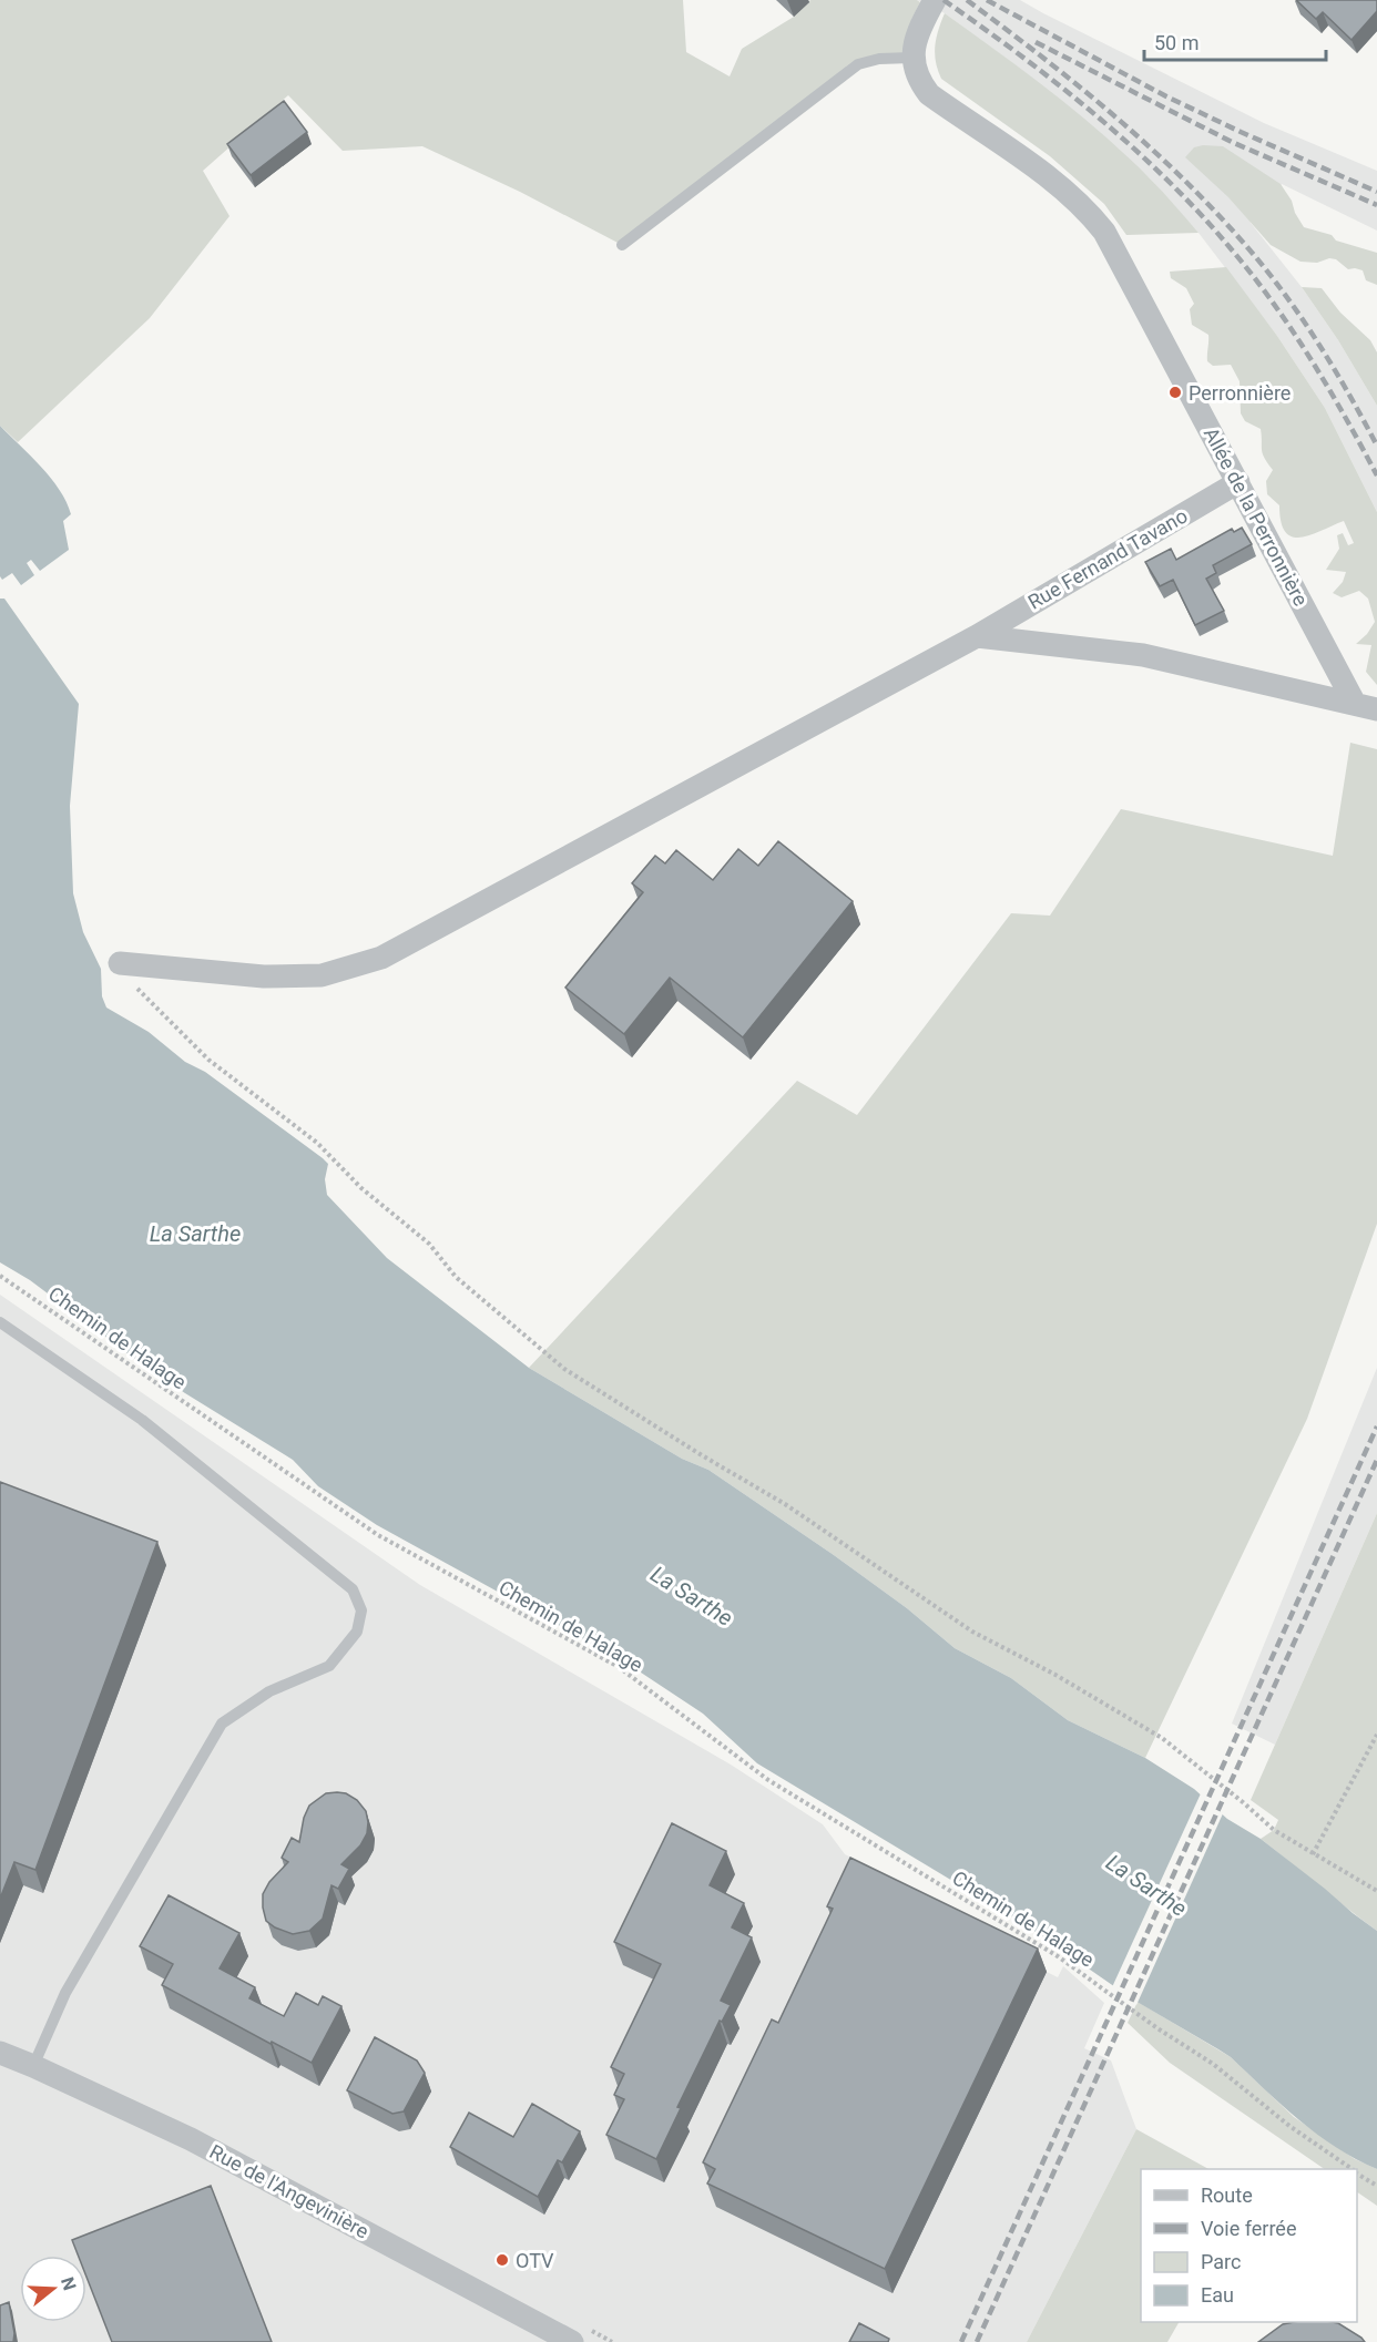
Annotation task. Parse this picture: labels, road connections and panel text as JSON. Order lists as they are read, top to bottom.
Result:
{
  "streets": {
    "street": ["Allée de la Perronnière", "Rue Fernand Tavano", "Rue de l'Angevinière"],
    "path": ["Chemin de Halage"]
  },
  "crossings": [
    ["Allée de la Perronnière", "Rue Fernand Tavano"]
  ],
  "water": ["La Sarthe"],
  "places": ["Perronnière", "OTV"],
  "legend": [
    "Route",
    "Voie ferrée",
    "Parc",
    "Eau"
  ],
  "scale_bar": "50 m",
  "north": "right"
}
